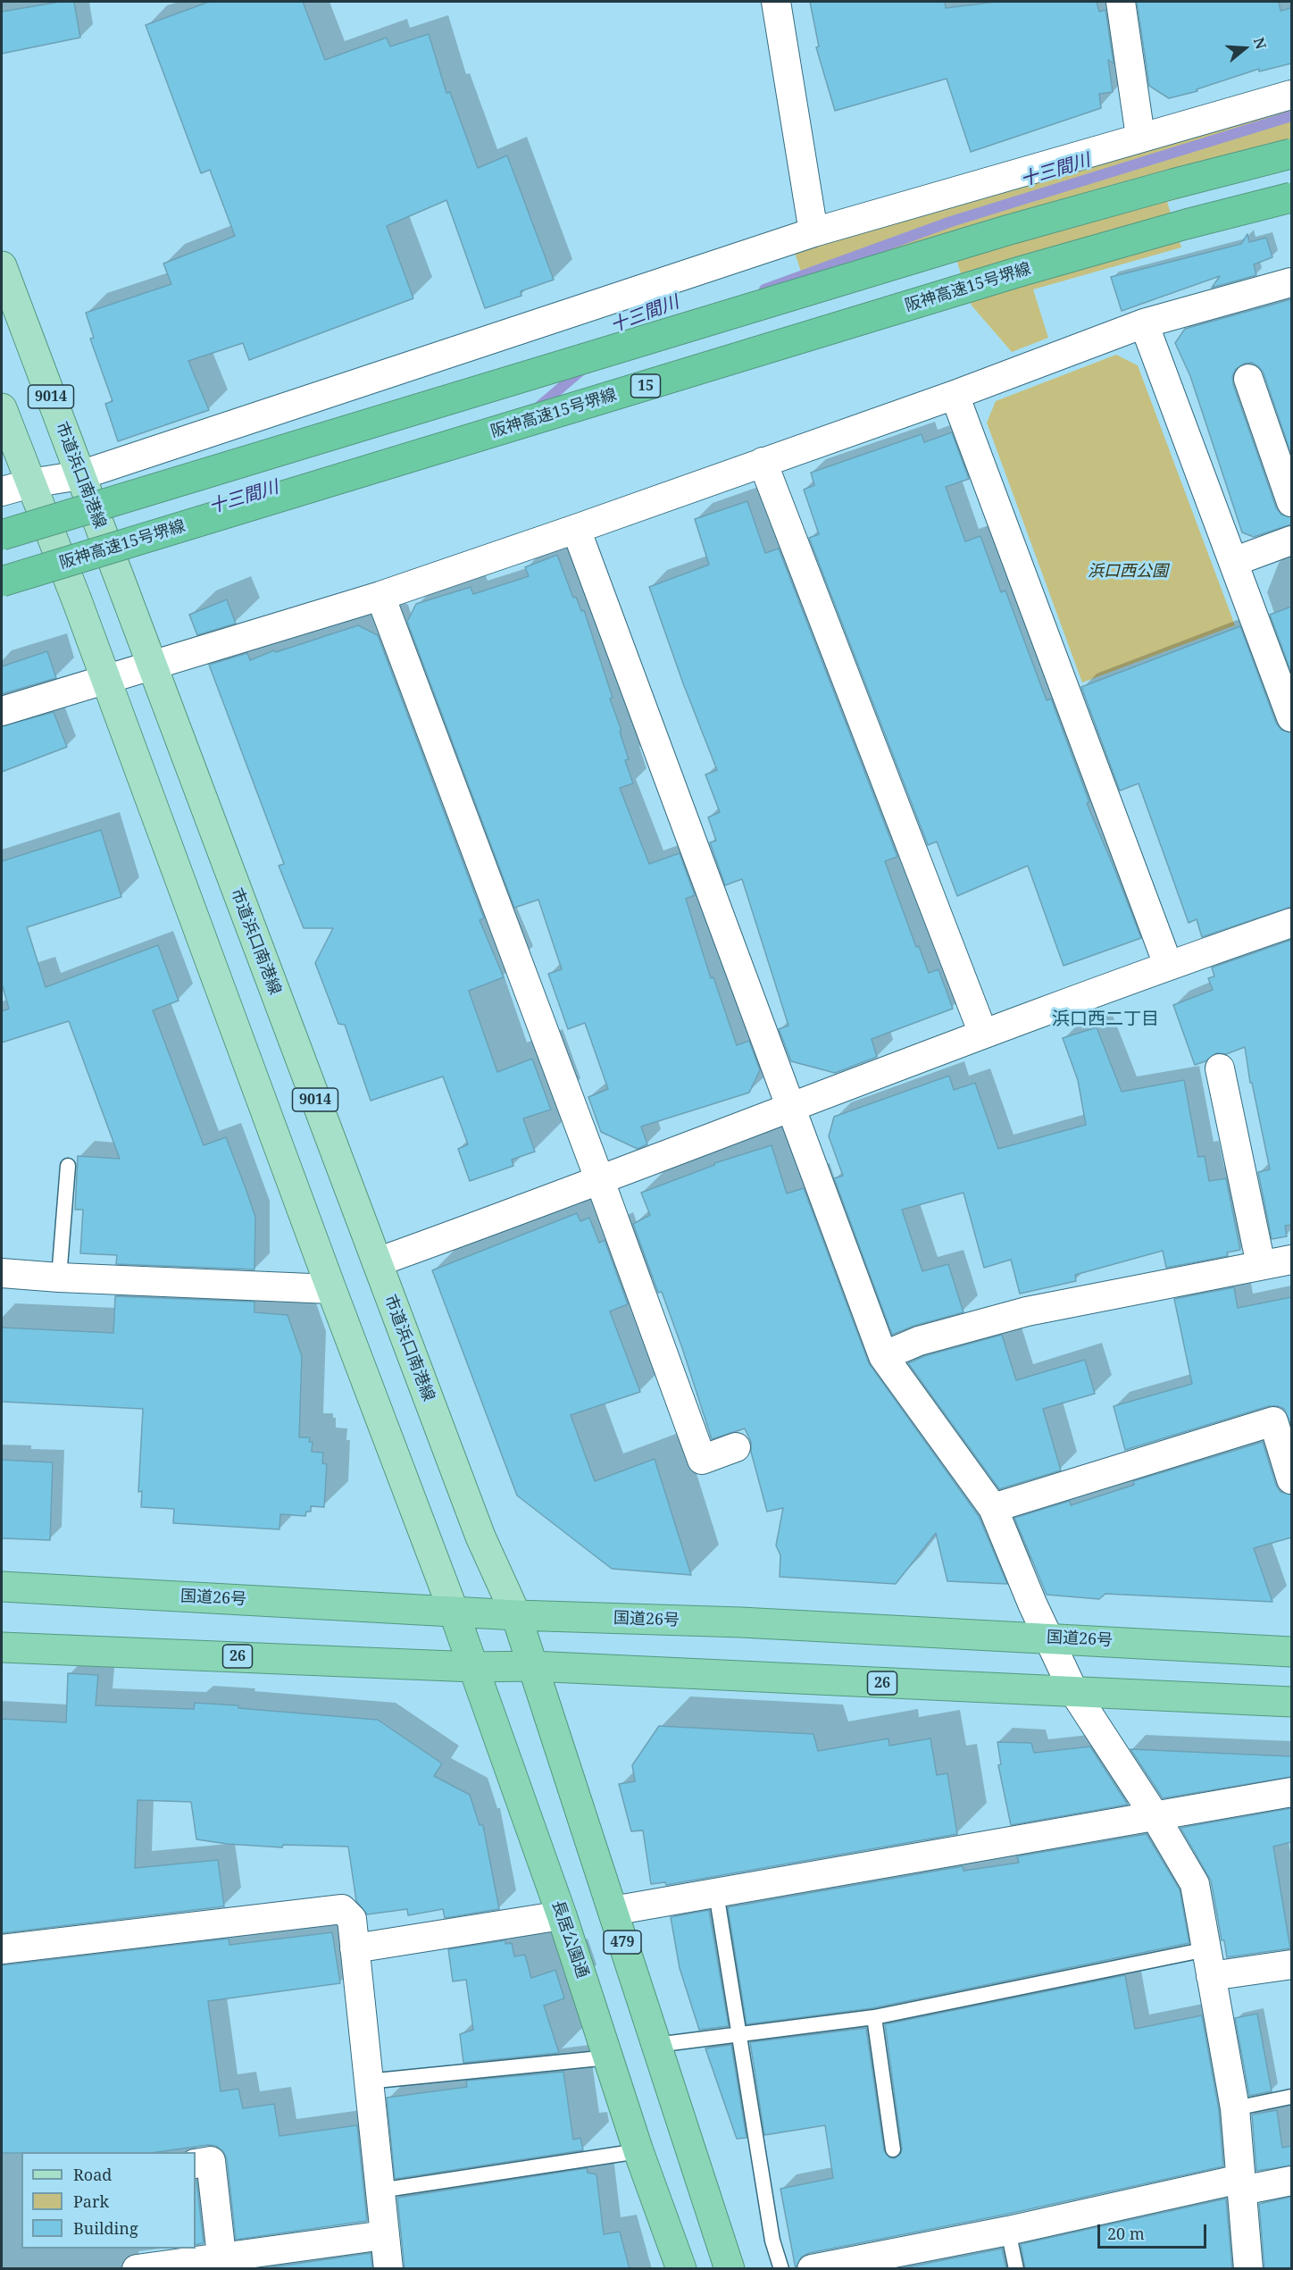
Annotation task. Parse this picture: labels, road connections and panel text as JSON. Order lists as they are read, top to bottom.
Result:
{
  "streets": {
    "highway": [
      "阪神高速15号堺線",
      "15",
      "国道26号",
      "26",
      "長居公園通",
      "479"
    ],
    "main road": ["9014", "市道浜口南港線"]
  },
  "crossings": [
    ["市道浜口南港線", "国道26号"],
    ["市道浜口南港線", "479"],
    ["国道26号", "長居公園通"],
    ["国道26号", "479"],
    ["26", "長居公園通"],
    ["26", "479"]
  ],
  "districts": ["浜口西二丁目"],
  "water": ["十三間川"],
  "parks": ["浜口西公園"],
  "legend": ["Road", "Park", "Building"],
  "scale_bar": "20 m",
  "north": "right"
}
